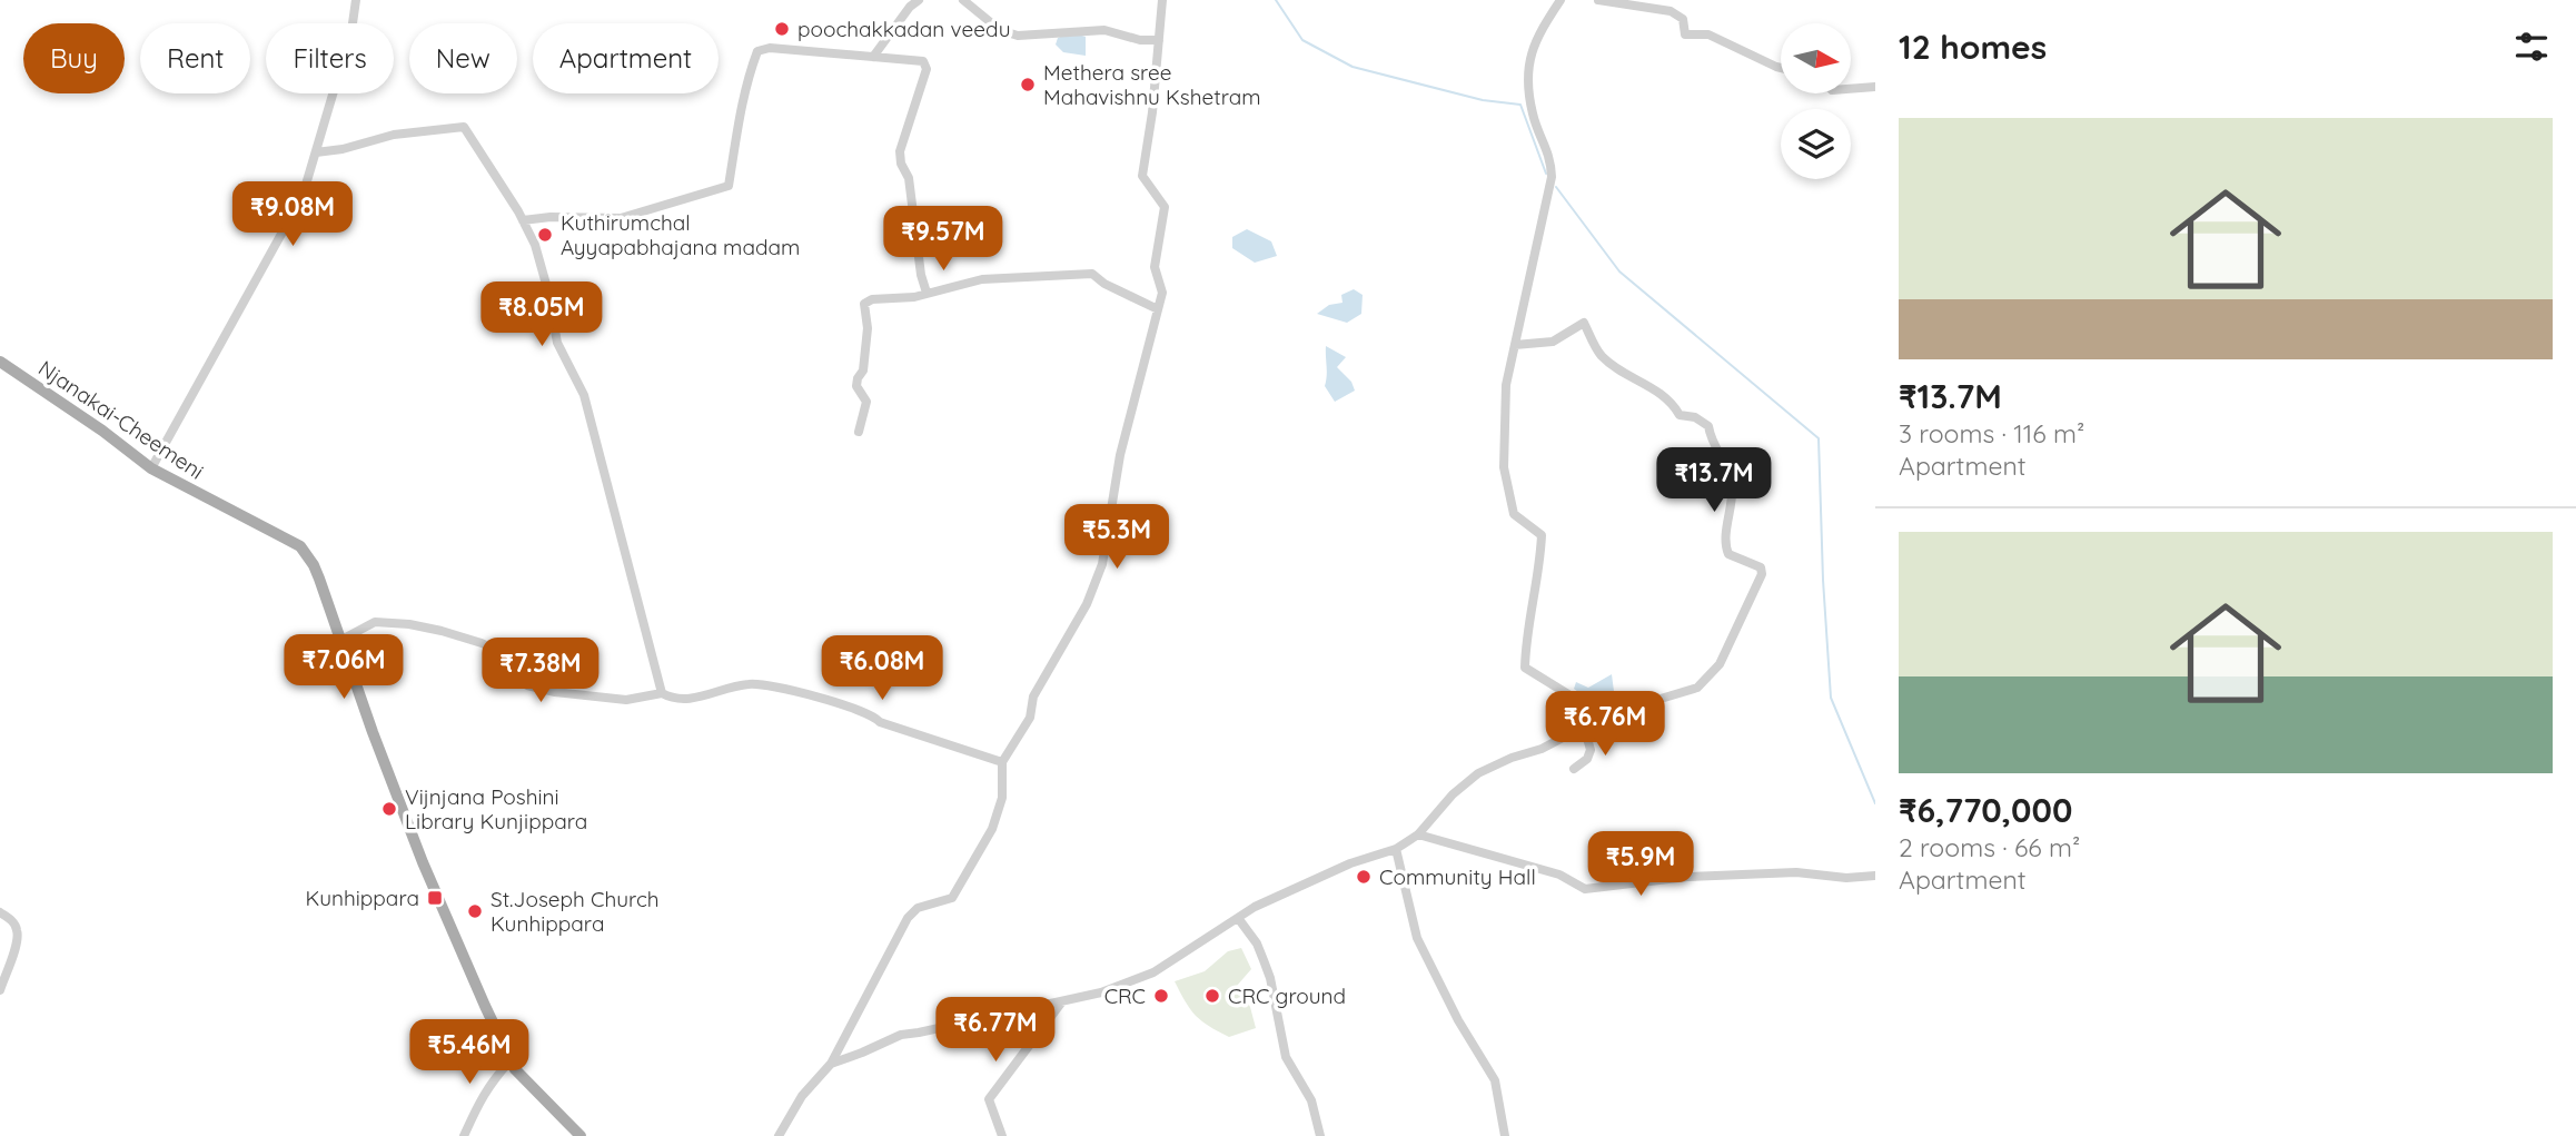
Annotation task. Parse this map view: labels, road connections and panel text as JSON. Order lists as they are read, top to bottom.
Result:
{
  "streets": {
    "main road": ["Njanakai-Cheemeni"]
  },
  "places": {
    "other": [
      "poochakkadan veedu",
      "Methera sree Mahavishnu Kshetram",
      "Kuthirumchal Ayyapabhajana madam",
      "Vijnjana Poshini Library Kunjippara",
      "Community Hall",
      "St.Joseph Church Kunhippara",
      "CRC",
      "CRC ground"
    ],
    "transit": ["Kunhippara"]
  },
  "north": "right",
  "page": {
    "heading": "12 homes",
    "chip": [
      "Buy",
      "Rent",
      "Filters",
      "New",
      "Apartment"
    ],
    "list": [
      {
        "name": "₹13.7M",
        "note": "3 rooms · 116 m² · Apartment"
      },
      {
        "name": "₹6,770,000",
        "note": "2 rooms · 66 m² · Apartment"
      }
    ],
    "price": [
      "₹9.08M",
      "₹9.57M",
      "₹8.05M",
      "₹13.7M",
      "₹5.3M",
      "₹7.06M",
      "₹6.08M",
      "₹7.38M",
      "₹6.76M",
      "₹5.9M",
      "₹6.77M",
      "₹5.46M"
    ]
  }
}
